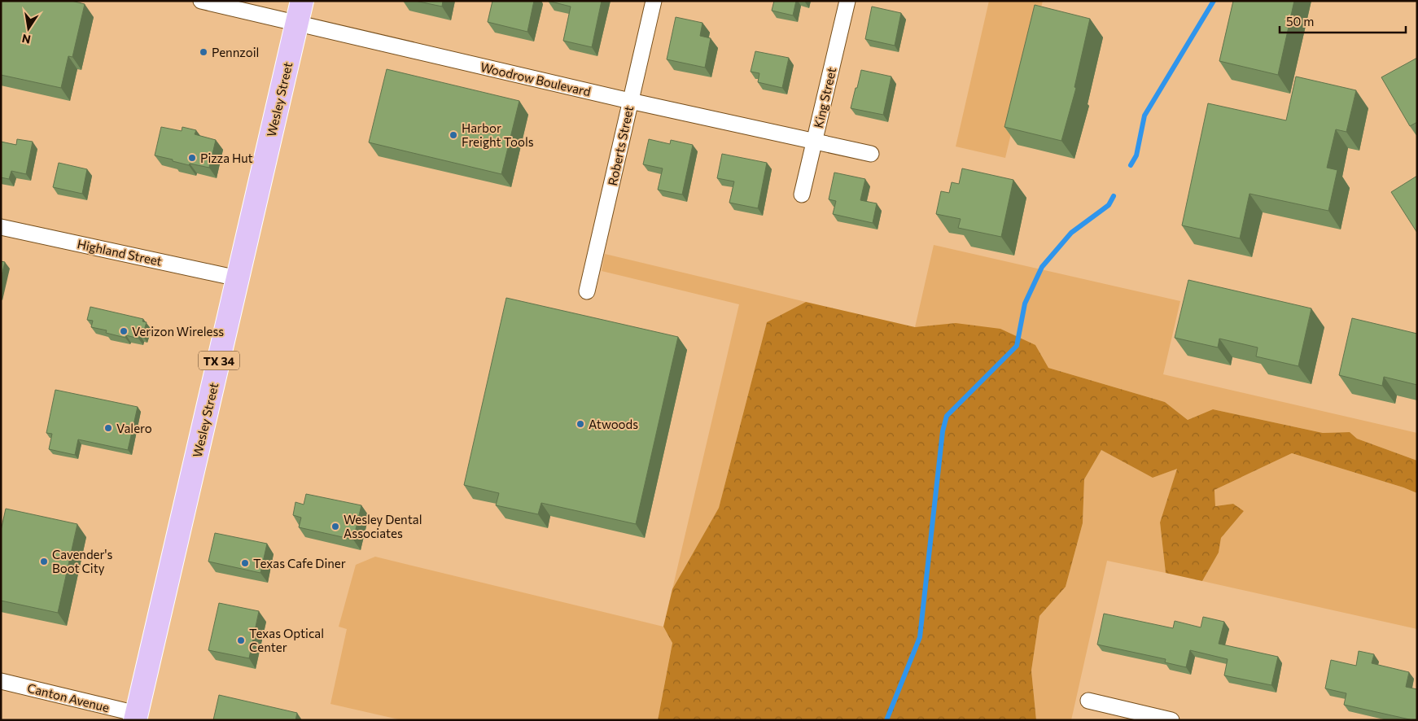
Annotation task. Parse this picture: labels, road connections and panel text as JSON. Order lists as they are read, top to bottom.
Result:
{
  "streets": {
    "main road": ["Wesley Street", "TX 34"],
    "street": [
      "Woodrow Boulevard",
      "King Street",
      "Roberts Street",
      "Highland Street",
      "Canton Avenue"
    ]
  },
  "crossings": [
    ["Woodrow Boulevard", "King Street"],
    ["Woodrow Boulevard", "Wesley Street"],
    ["Woodrow Boulevard", "Roberts Street"],
    ["Wesley Street", "Highland Street"],
    ["Wesley Street", "Canton Avenue"]
  ],
  "places": [
    "Pennzoil",
    "Harbor Freight Tools",
    "Pizza Hut",
    "Verizon Wireless",
    "Atwoods",
    "Valero",
    "Wesley Dental Associates",
    "Cavender's Boot City",
    "Texas Cafe Diner",
    "Texas Optical Center"
  ],
  "scale_bar": "50 m",
  "north": "bottom"
}
